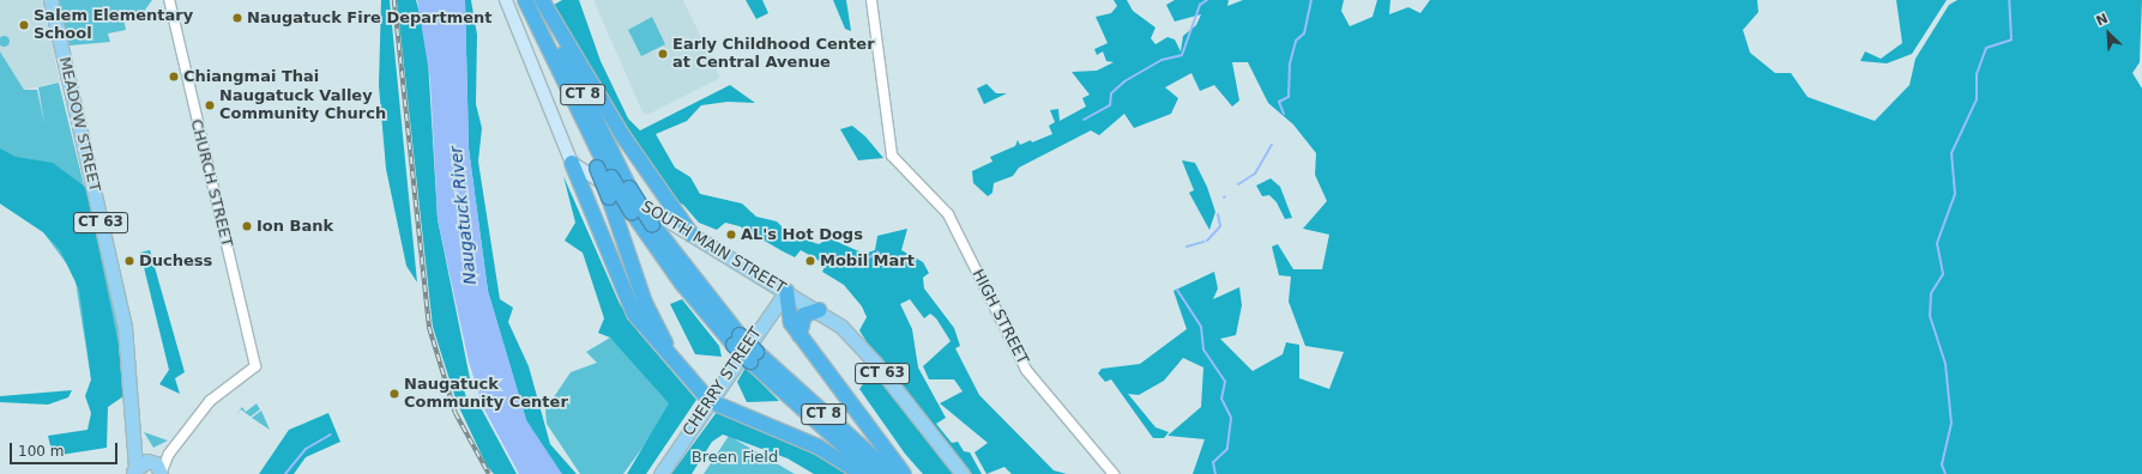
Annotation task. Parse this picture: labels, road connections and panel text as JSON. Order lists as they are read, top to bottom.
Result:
{
  "streets": {
    "highway": ["CT 8"],
    "main road": [
      "MEADOW STREET",
      "CT 63",
      "SOUTH MAIN STREET",
      "CHERRY STREET"
    ],
    "street": ["CHURCH STREET", "HIGH STREET"]
  },
  "crossings": [
    ["SOUTH MAIN STREET", "CHERRY STREET"]
  ],
  "water": ["Naugatuck River"],
  "parks": ["Breen Field"],
  "places": [
    "Naugatuck Fire Department",
    "Salem Elementary School",
    "Early Childhood Center at Central Avenue",
    "Chiangmai Thai",
    "Naugatuck Valley Community Church",
    "Ion Bank",
    "AL's Hot Dogs",
    "Duchess",
    "Mobil Mart",
    "Naugatuck Community Center"
  ],
  "scale_bar": "100 m",
  "north": "top left"
}
